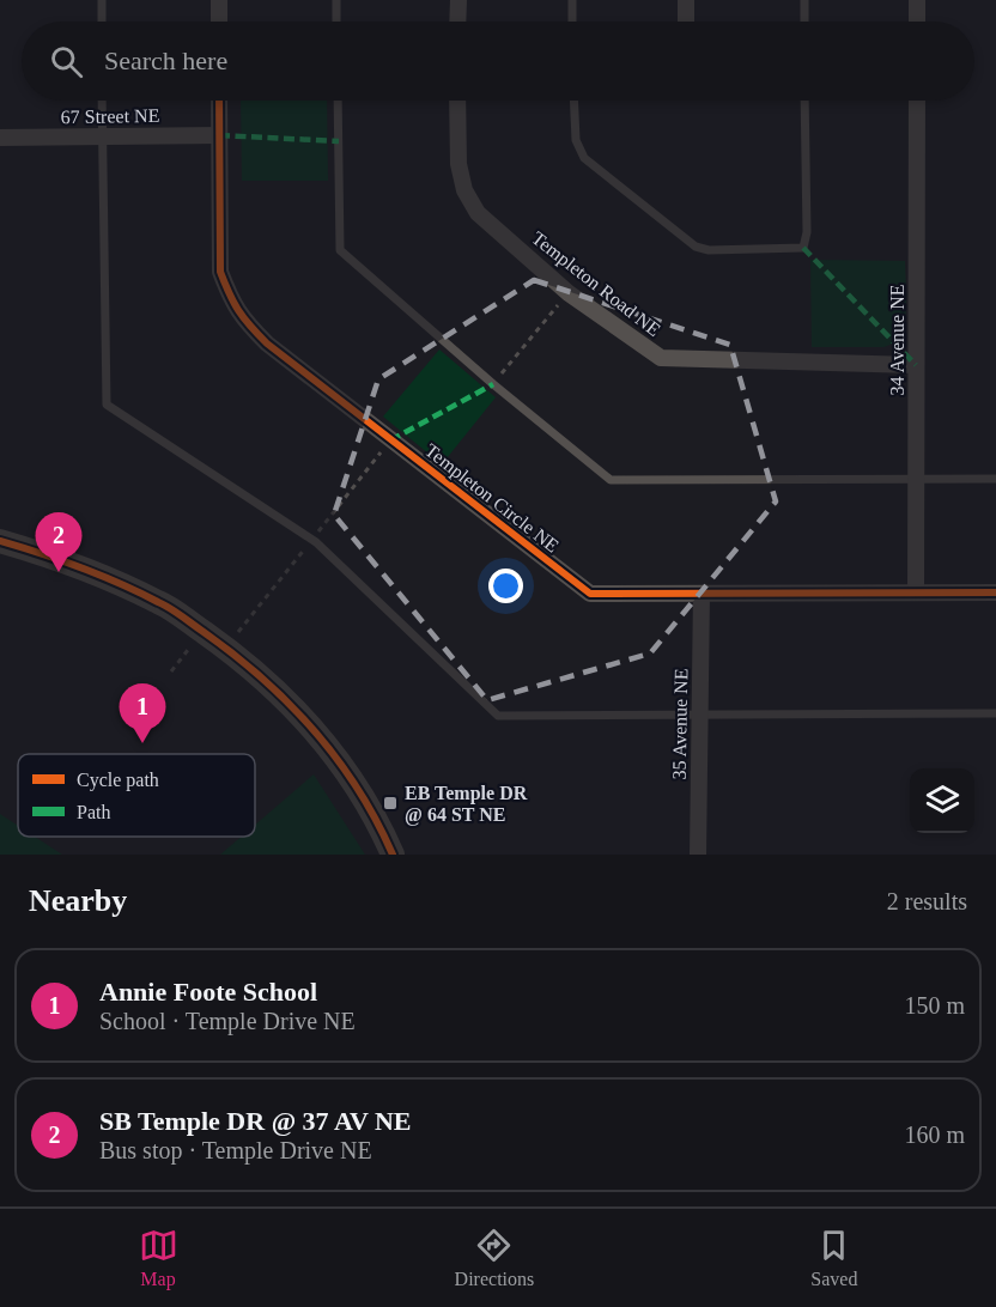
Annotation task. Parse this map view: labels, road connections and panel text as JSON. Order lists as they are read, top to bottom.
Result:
{
  "streets": {
    "street": [
      "67 Street NE",
      "Templeton Road NE",
      "34 Avenue NE",
      "Templeton Circle NE",
      "35 Avenue NE"
    ]
  },
  "crossings": [
    ["67 Street NE", "Templeton Circle NE"],
    ["Templeton Road NE", "34 Avenue NE"],
    ["34 Avenue NE", "Templeton Circle NE"],
    ["Templeton Circle NE", "35 Avenue NE"]
  ],
  "places": {
    "transit": ["EB Temple DR @ 64 ST NE"]
  },
  "legend": ["Cycle path", "Path"],
  "page": {
    "search": "Search here",
    "pins": ["2", "1"],
    "heading": ["Nearby", "2 results"],
    "list": [
      {
        "mark": "1",
        "name": "Annie Foote School",
        "note": "School · Temple Drive NE",
        "value": "150 m"
      },
      {
        "mark": "2",
        "name": "SB Temple DR @ 37 AV NE",
        "note": "Bus stop · Temple Drive NE",
        "value": "160 m"
      }
    ],
    "nav": ["Map", "Directions", "Saved"]
  }
}
